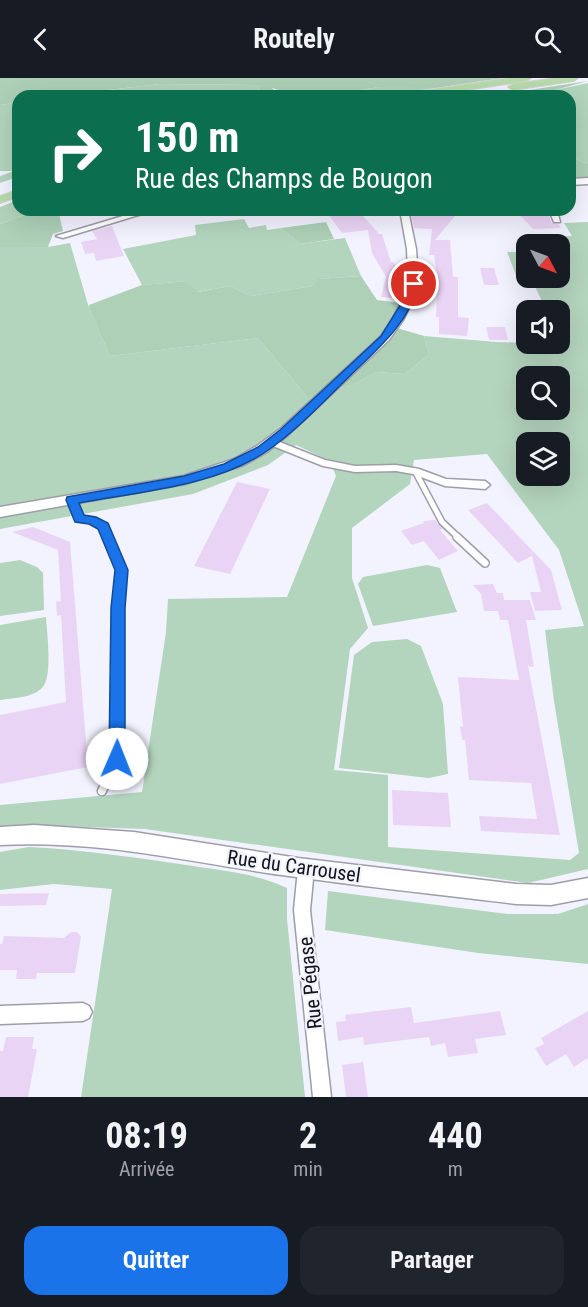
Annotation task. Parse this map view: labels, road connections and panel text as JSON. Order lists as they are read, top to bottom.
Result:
{
  "streets": {
    "street": ["Rue du Carrousel", "Rue Pégase"]
  },
  "crossings": [
    ["Rue du Carrousel", "Rue Pégase"]
  ],
  "north": "bottom right",
  "page": {
    "header": "Routely",
    "turn": ["150 m", "Rue des Champs de Bougon"],
    "eta": [
      "08:19",
      "Arrivée",
      "2",
      "min",
      "440",
      "m"
    ],
    "buttons": ["Quitter", "Partager"]
  }
}
